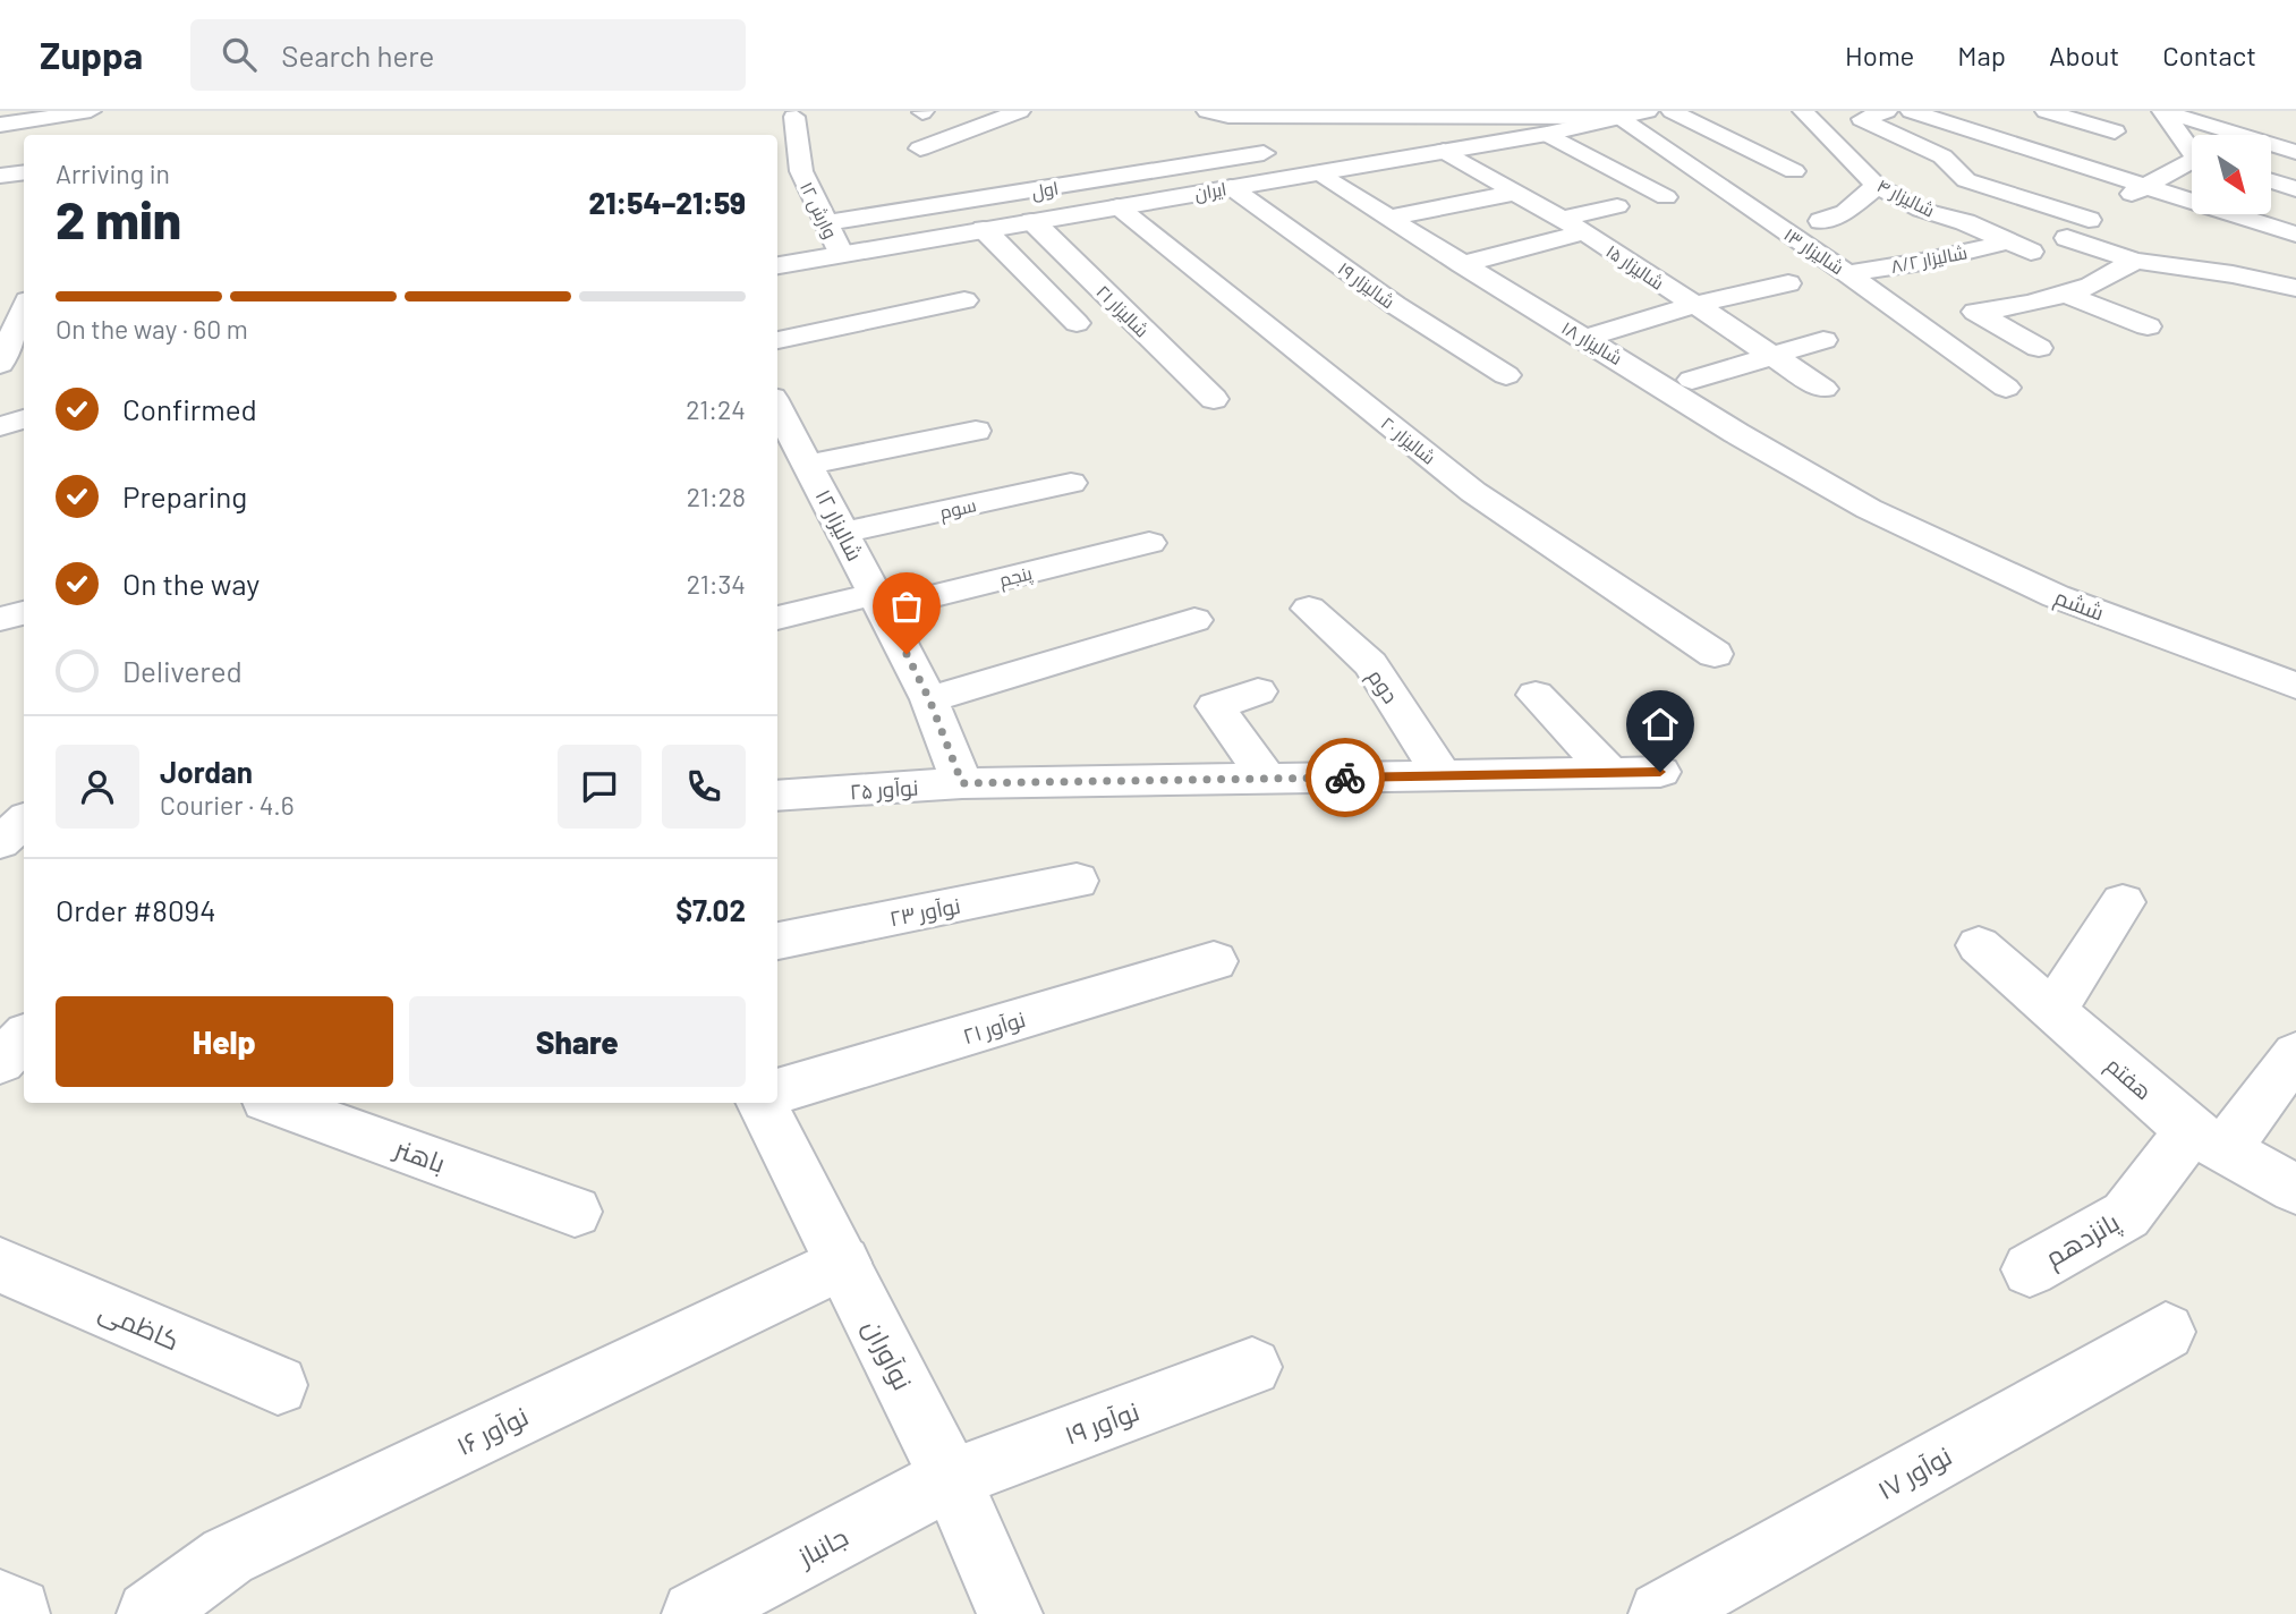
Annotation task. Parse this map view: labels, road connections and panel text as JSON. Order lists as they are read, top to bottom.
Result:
{
  "streets": {
    "street": [
      "اول",
      "ایران",
      "شالیزار ۴",
      "وارش ۱۲",
      "شالیزار ۱۳",
      "شالیزار ۸/۲",
      "شالیزار ۱۵",
      "شالیزار ۱۹",
      "شالیزار ۲۱",
      "شالیزار ۱۸",
      "شالیزار ۲۰",
      "سوم",
      "شالیزار ۱۲",
      "پنجم",
      "ششم",
      "دوم",
      "نوآور ۲۵",
      "نوآور ۲۳",
      "نوآور ۲۱",
      "هفتم",
      "باهنر",
      "پانزدهم",
      "کاظمی",
      "نوآوران",
      "نوآور ۱۹",
      "نوآور ۱۶",
      "نوآور ۱۷",
      "جانباز"
    ]
  },
  "crossings": [
    ["اول", "وارش ۱۲"],
    ["ایران", "وارش ۱۲"],
    ["ایران", "شالیزار ۱۳"],
    ["ایران", "شالیزار ۱۵"],
    ["ایران", "شالیزار ۱۹"],
    ["ایران", "شالیزار ۲۱"],
    ["ایران", "شالیزار ۱۸"],
    ["ایران", "شالیزار ۲۰"],
    ["شالیزار ۴", "شالیزار ۸/۲"],
    ["شالیزار ۱۳", "شالیزار ۸/۲"],
    ["شالیزار ۱۸", "ششم"],
    ["سوم", "شالیزار ۱۲"],
    ["شالیزار ۱۲", "پنجم"],
    ["شالیزار ۱۲", "نوآور ۲۵"],
    ["دوم", "نوآور ۲۵"],
    ["هفتم", "پانزدهم"],
    ["نوآوران", "نوآور ۱۹"],
    ["نوآوران", "نوآور ۱۶"],
    ["نوآوران", "جانباز"],
    ["نوآور ۱۹", "جانباز"]
  ],
  "north": "bottom right",
  "page": {
    "header": "Zuppa",
    "search": "Search here",
    "nav": [
      "Home",
      "Map",
      "About",
      "Contact"
    ],
    "heading": ["2 min", "Arriving in", "21:54–21:59"],
    "panel": [
      "Jordan",
      "Courier · 4.6",
      "Order #8094",
      "$7.02"
    ],
    "bar": "On the way · 60 m",
    "list": [
      ["Confirmed", "21:24"],
      ["Preparing", "21:28"],
      ["On the way", "21:34"],
      "Delivered"
    ],
    "buttons": ["Help", "Share"]
  }
}
